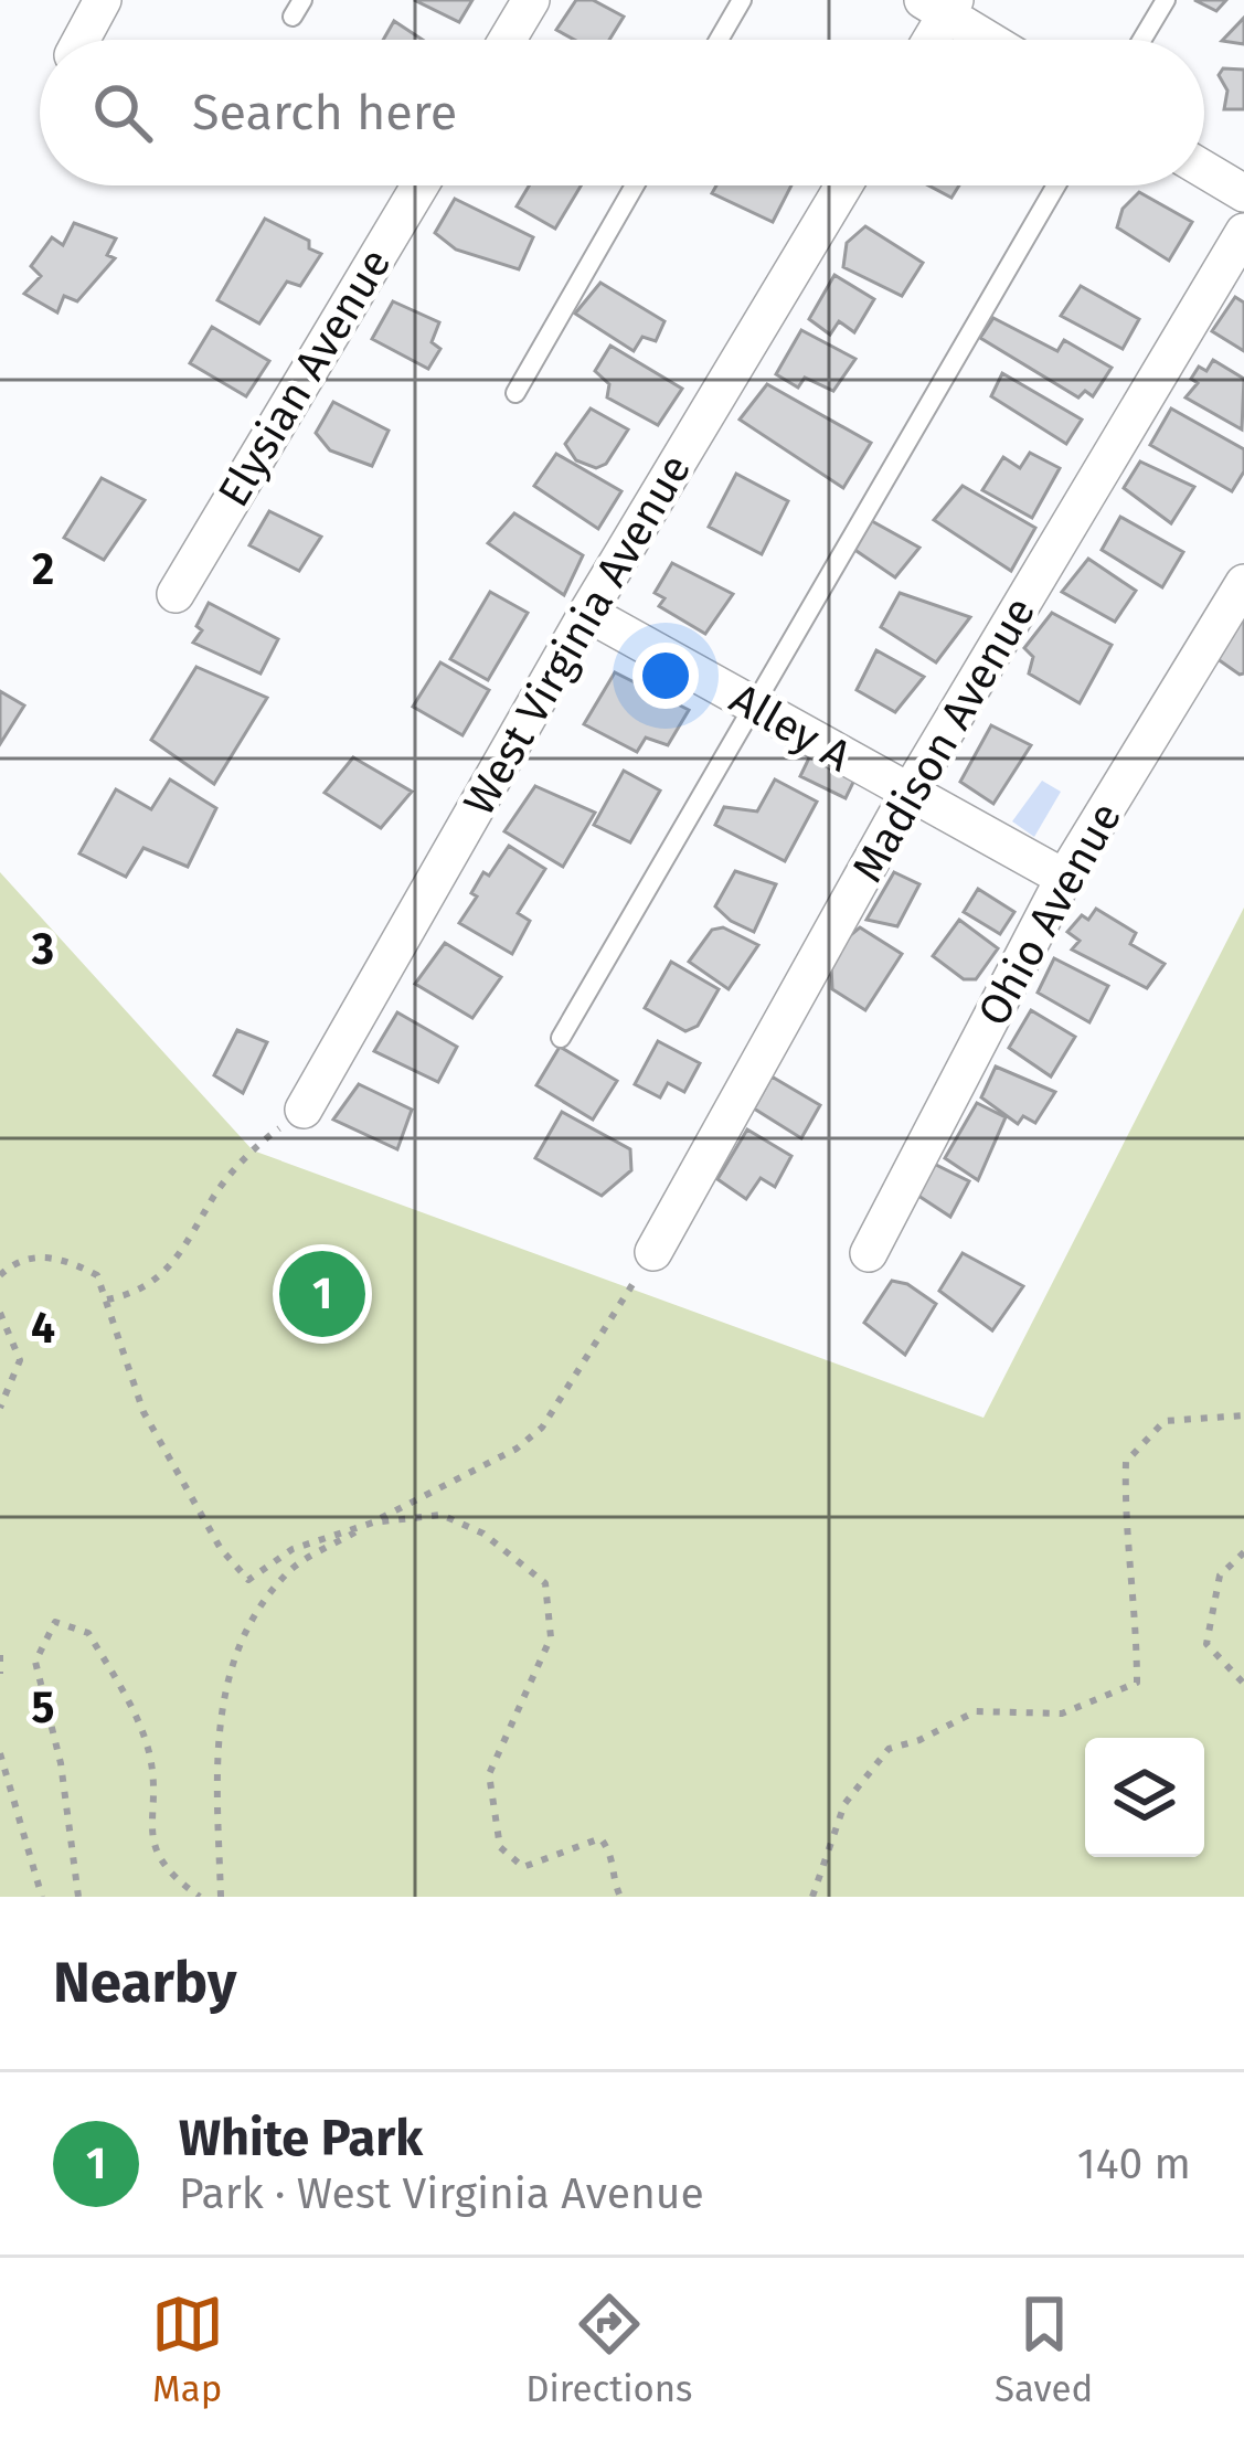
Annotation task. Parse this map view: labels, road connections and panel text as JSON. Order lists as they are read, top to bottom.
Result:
{
  "streets": {
    "street": [
      "Elysian Avenue",
      "West Virginia Avenue",
      "Alley A",
      "Madison Avenue",
      "Ohio Avenue"
    ]
  },
  "crossings": [
    ["West Virginia Avenue", "Alley A"],
    ["Alley A", "Madison Avenue"],
    ["Alley A", "Ohio Avenue"]
  ],
  "page": {
    "search": "Search here",
    "pins": "1",
    "heading": "Nearby",
    "list": [
      {
        "mark": "1",
        "name": "White Park",
        "note": "Park · West Virginia Avenue",
        "value": "140 m"
      }
    ],
    "nav": ["Map", "Directions", "Saved"]
  },
  "grid": {
    "rows": [
      "2",
      "3",
      "4",
      "5"
    ]
  }
}
